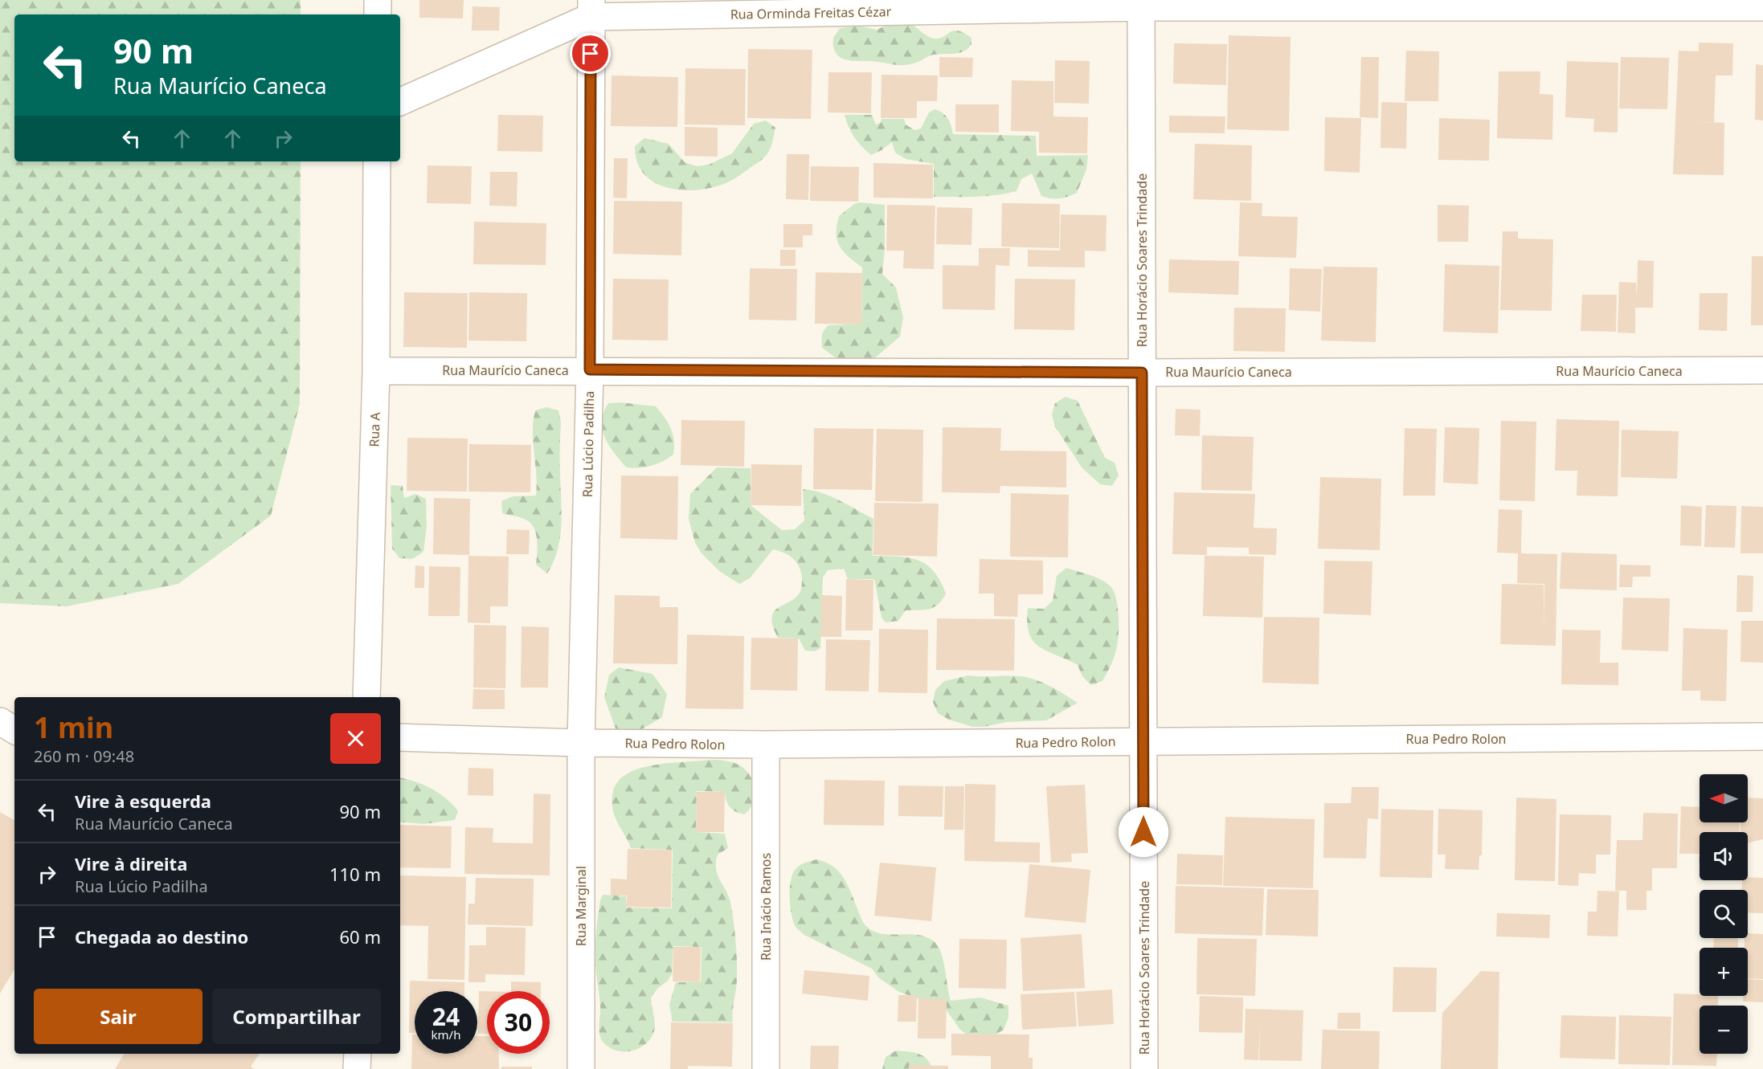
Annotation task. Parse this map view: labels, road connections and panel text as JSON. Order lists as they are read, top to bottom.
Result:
{
  "streets": {
    "street": [
      "Rua Orminda Freitas Cézar",
      "Rua Horácio Soares Trindade",
      "Rua Maurício Caneca",
      "Rua A",
      "Rua Lúcio Padilha",
      "Rua Pedro Rolon",
      "Rua Marginal",
      "Rua Inácio Ramos"
    ]
  },
  "crossings": [
    ["Rua Orminda Freitas Cézar", "Rua Horácio Soares Trindade"],
    ["Rua Orminda Freitas Cézar", "Rua Lúcio Padilha"],
    ["Rua Horácio Soares Trindade", "Rua Maurício Caneca"],
    ["Rua Horácio Soares Trindade", "Rua Pedro Rolon"],
    ["Rua Maurício Caneca", "Rua A"],
    ["Rua Maurício Caneca", "Rua Lúcio Padilha"],
    ["Rua Lúcio Padilha", "Rua Pedro Rolon"],
    ["Rua Lúcio Padilha", "Rua Marginal"],
    ["Rua Pedro Rolon", "Rua Marginal"],
    ["Rua Pedro Rolon", "Rua Inácio Ramos"]
  ],
  "north": "left",
  "page": {
    "turn": ["90 m", "Rua Maurício Caneca"],
    "heading": ["1 min", "260 m · 09:48"],
    "map_buttons": ["+", "−"],
    "list": [
      {
        "name": "Vire à esquerda",
        "note": "Rua Maurício Caneca",
        "value": "90 m"
      },
      {
        "name": "Vire à direita",
        "note": "Rua Lúcio Padilha",
        "value": "110 m"
      },
      {
        "name": "Chegada ao destino",
        "value": "60 m"
      }
    ],
    "buttons": ["Sair", "Compartilhar"],
    "speed": "24 km/h",
    "limit": "30"
  }
}
